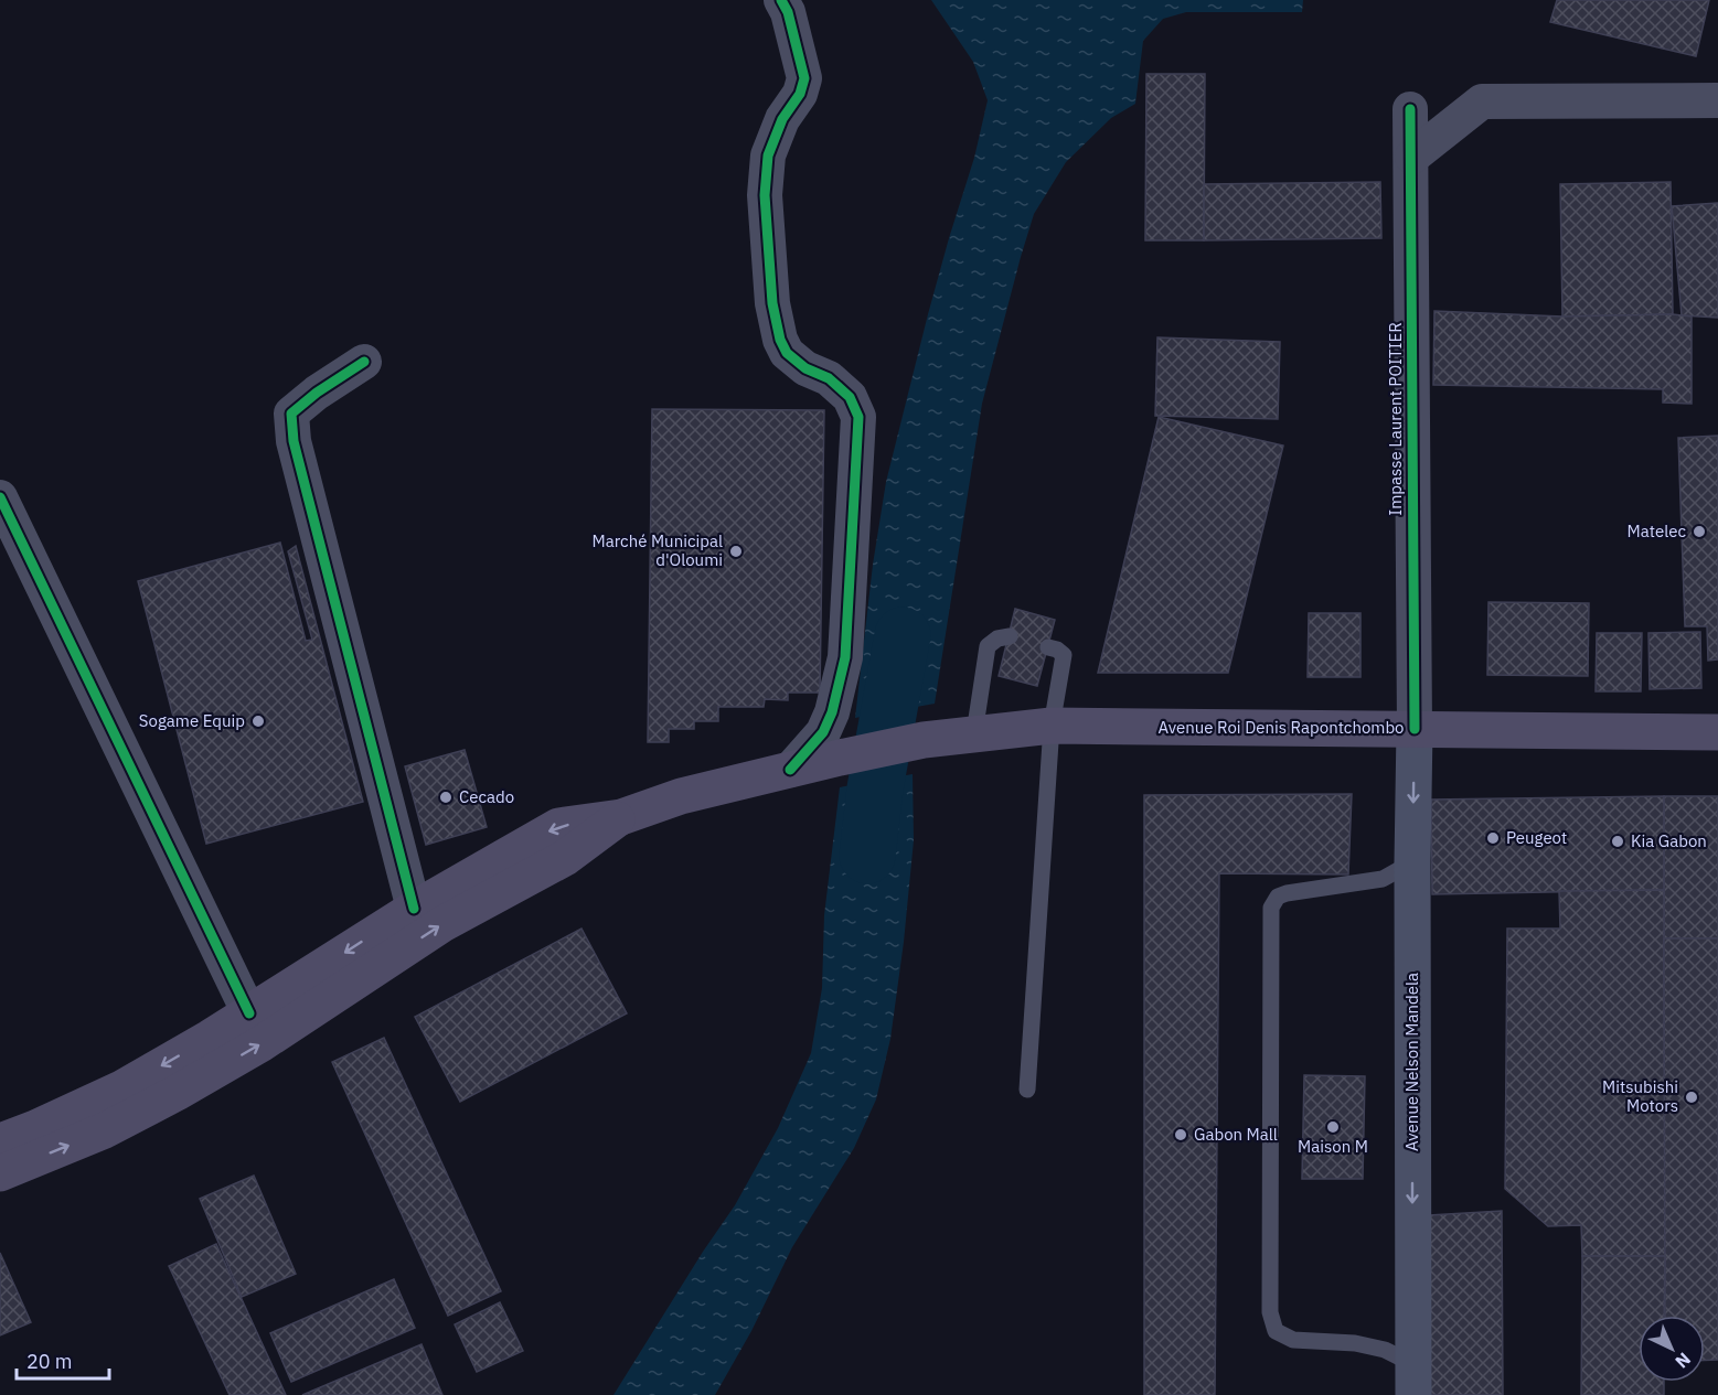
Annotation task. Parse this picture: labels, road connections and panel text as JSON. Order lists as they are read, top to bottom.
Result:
{
  "streets": {
    "main road": ["Avenue Roi Denis Rapontchombo", "Avenue Nelson Mandela"],
    "street": ["Impasse Laurent POITIER"]
  },
  "crossings": [
    ["Impasse Laurent POITIER", "Avenue Roi Denis Rapontchombo"],
    ["Impasse Laurent POITIER", "Avenue Nelson Mandela"],
    ["Avenue Roi Denis Rapontchombo", "Avenue Nelson Mandela"]
  ],
  "one_way": ["Avenue Nelson Mandela"],
  "places": [
    "Matelec",
    "Marché Municipal d'Oloumi",
    "Sogame Equip",
    "Cecado",
    "Peugeot",
    "Kia Gabon",
    "Mitsubishi Motors",
    "Maison M",
    "Gabon Mall"
  ],
  "scale_bar": "20 m",
  "north": "bottom right"
}
